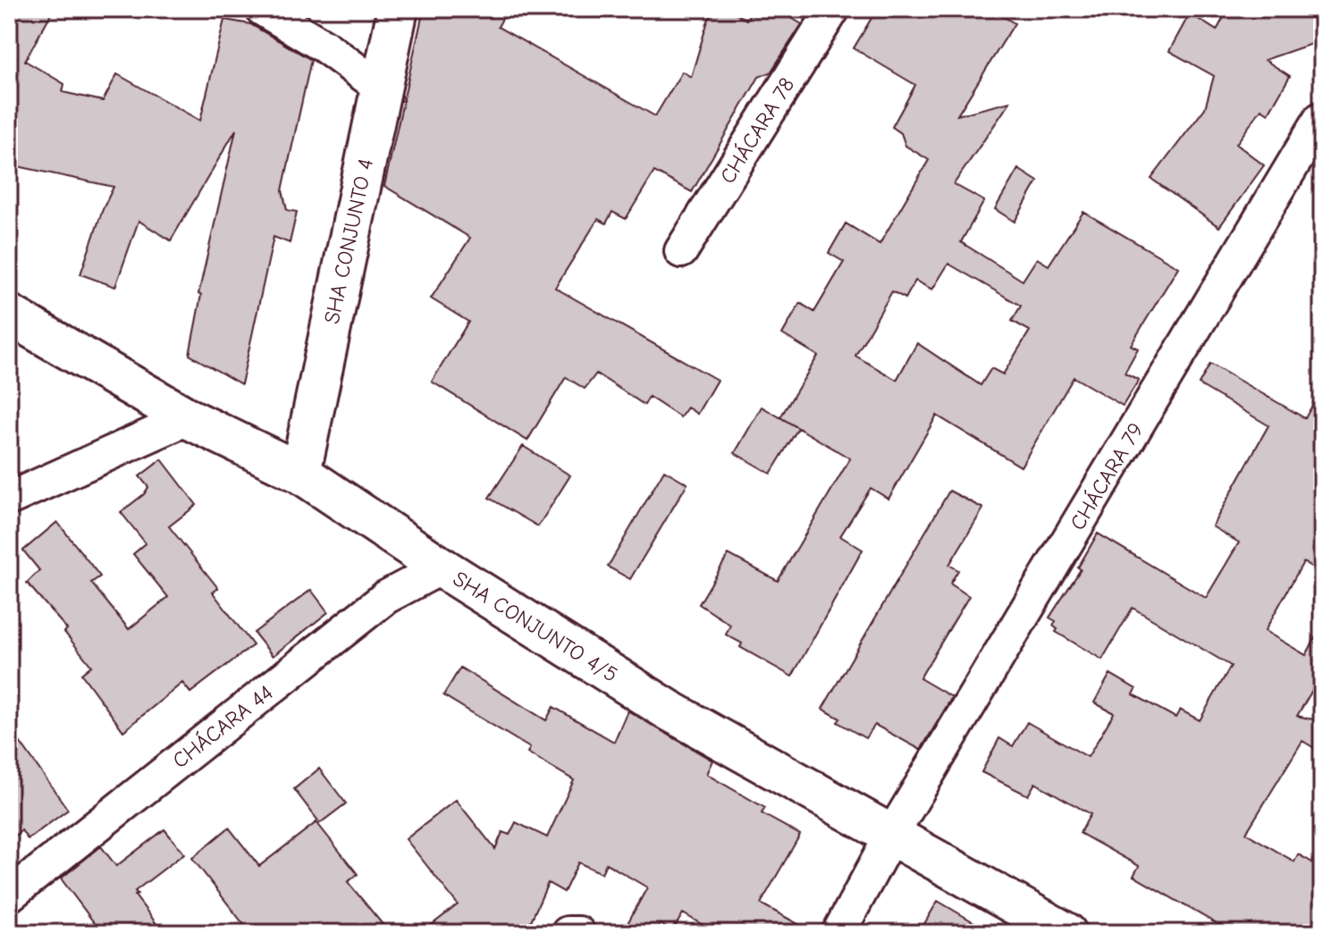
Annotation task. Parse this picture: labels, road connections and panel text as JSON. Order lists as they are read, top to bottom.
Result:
{
  "streets": {
    "street": [
      "CHÁCARA 78",
      "SHA CONJUNTO 4",
      "CHÁCARA 79",
      "SHA CONJUNTO 4/5",
      "CHÁCARA 44"
    ]
  },
  "crossings": [
    ["SHA CONJUNTO 4", "SHA CONJUNTO 4/5"],
    ["CHÁCARA 79", "SHA CONJUNTO 4/5"],
    ["SHA CONJUNTO 4/5", "CHÁCARA 44"]
  ]
}
